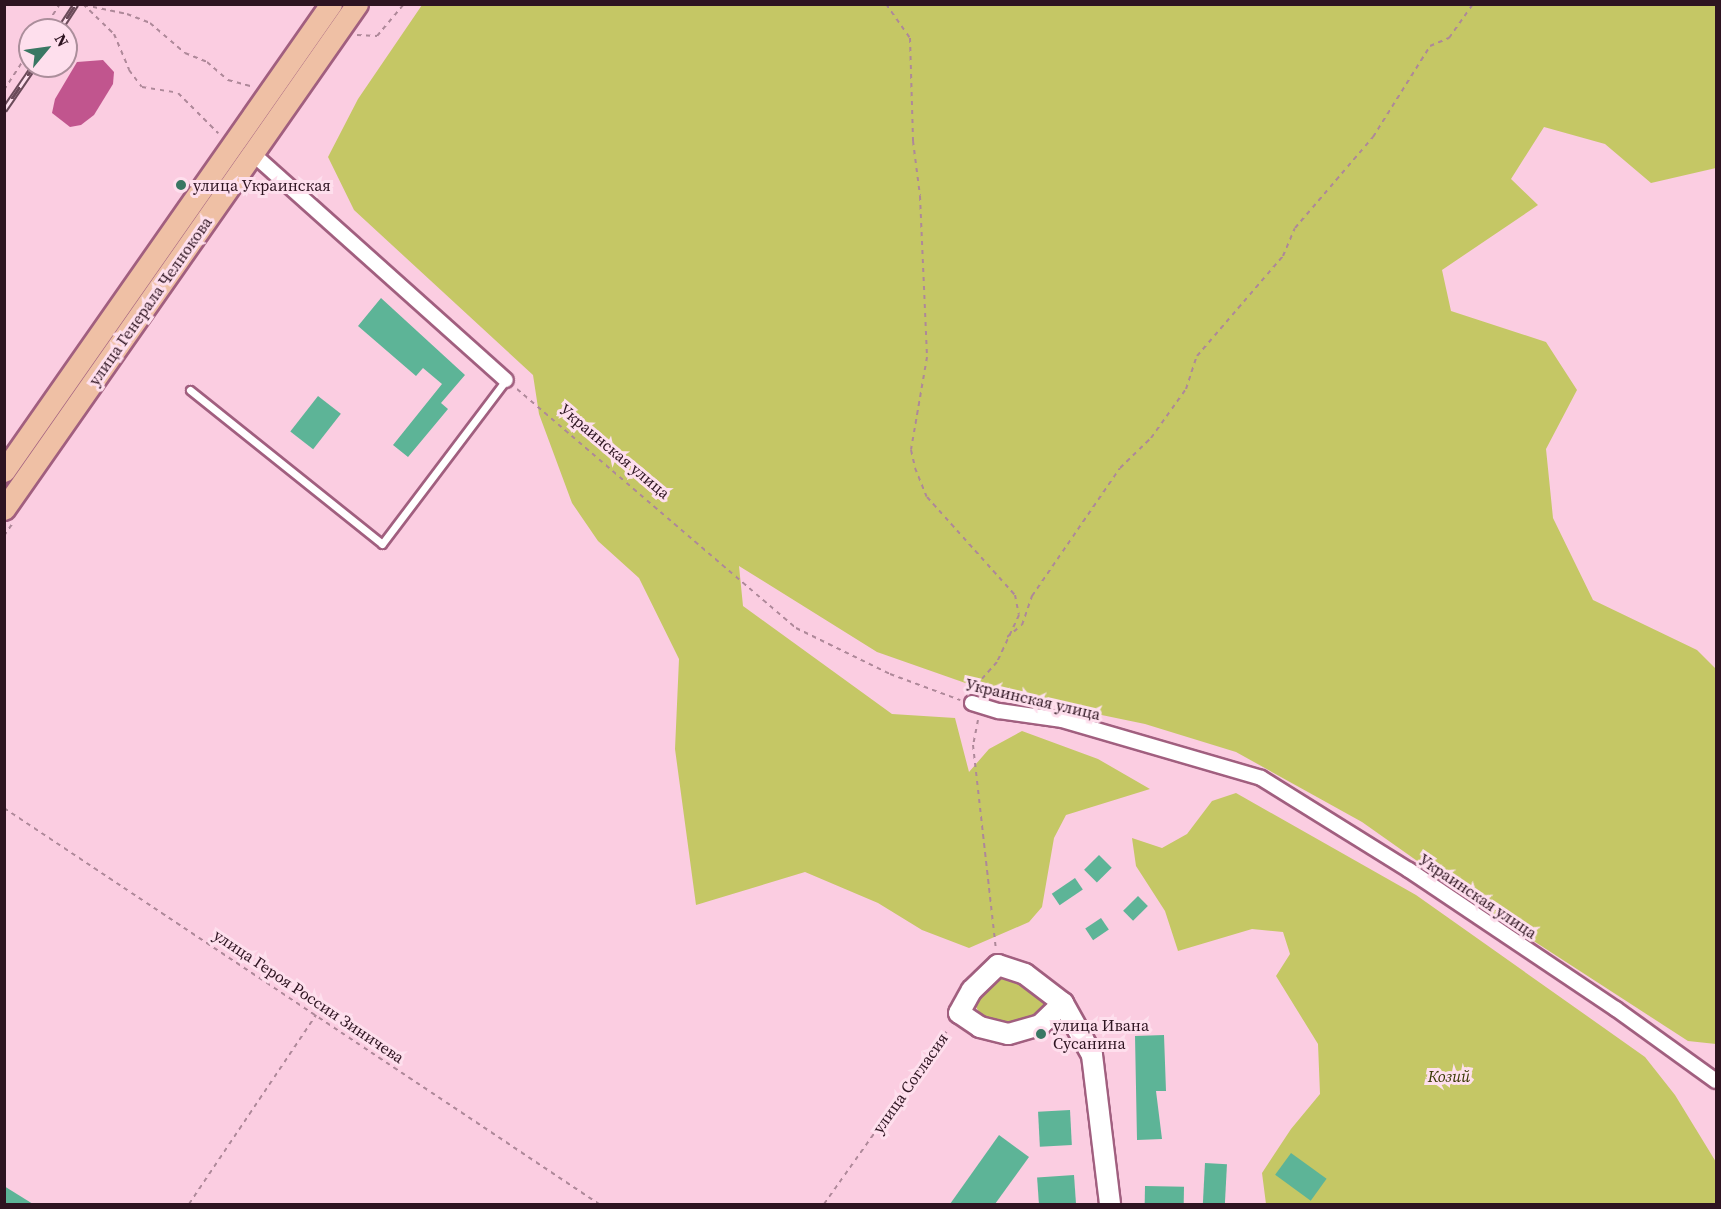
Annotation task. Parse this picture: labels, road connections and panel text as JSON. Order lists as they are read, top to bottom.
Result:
{
  "streets": {
    "main road": ["улица Генерала Челнокова"],
    "street": ["Украинская улица"],
    "path": ["улица Героя России Зиничева", "улица Согласия"]
  },
  "parks": ["Козий"],
  "places": ["улица Украинская", "улица Ивана Сусанина"],
  "north": "top right"
}
